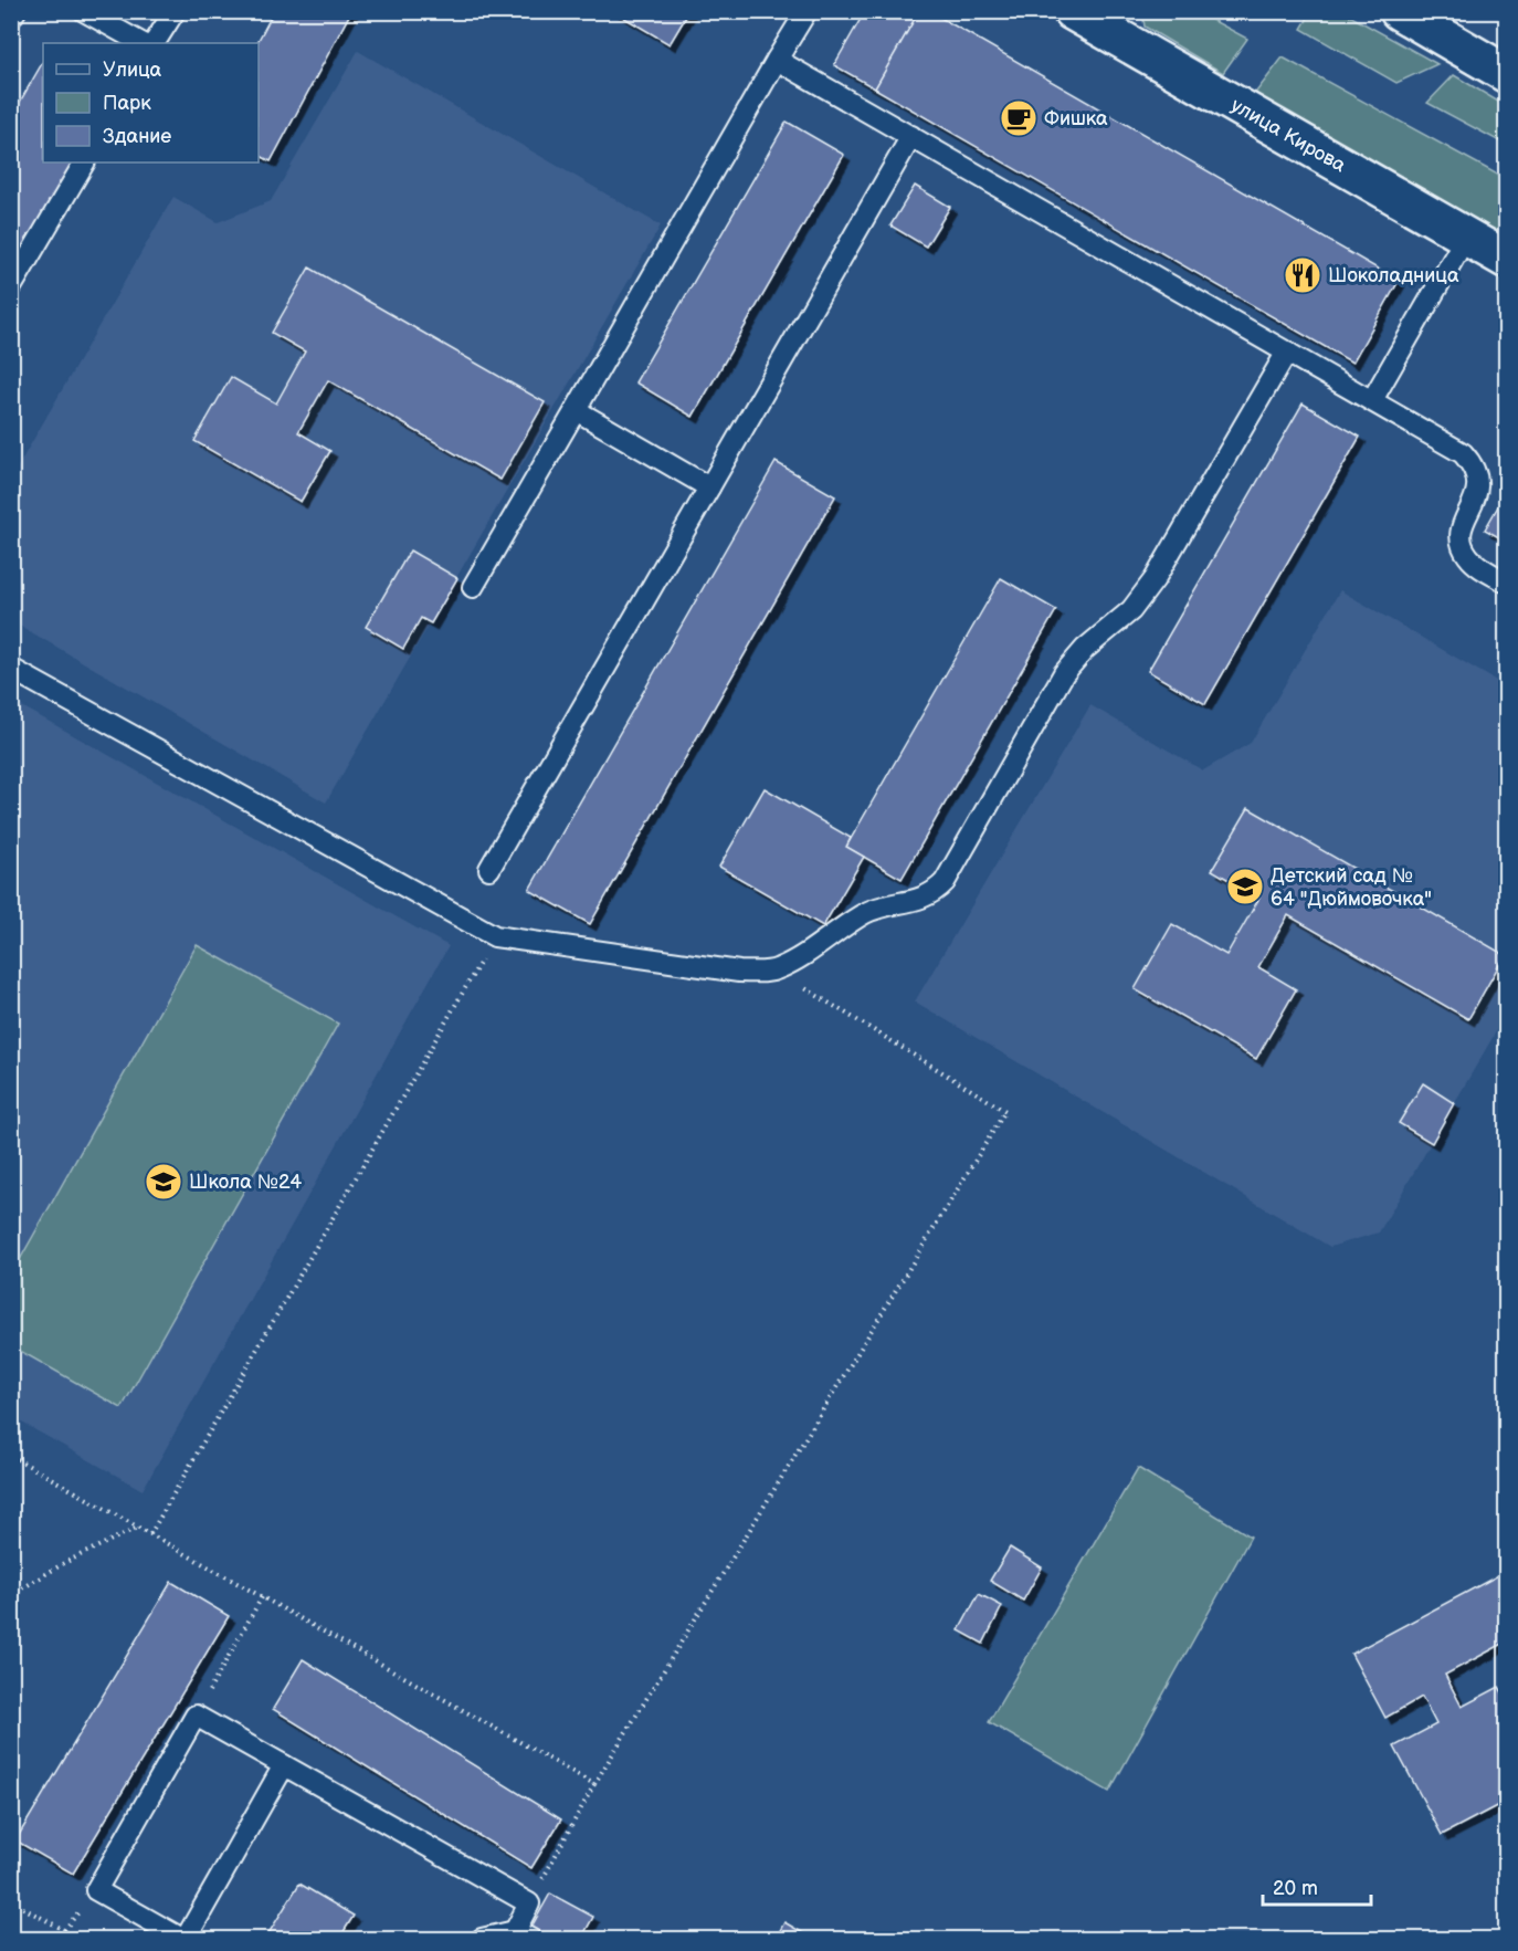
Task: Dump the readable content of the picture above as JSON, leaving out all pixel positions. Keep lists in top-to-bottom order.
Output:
{
  "streets": {
    "street": ["улица Кирова"]
  },
  "places": {
    "cafe": ["Фишка"],
    "restaurant": ["Шоколадница"],
    "school or university": ["Детский сад № 64 \"Дюймовочка\"", "Школа №24"]
  },
  "legend": ["Улица", "Парк", "Здание"],
  "scale_bar": "20 m"
}
